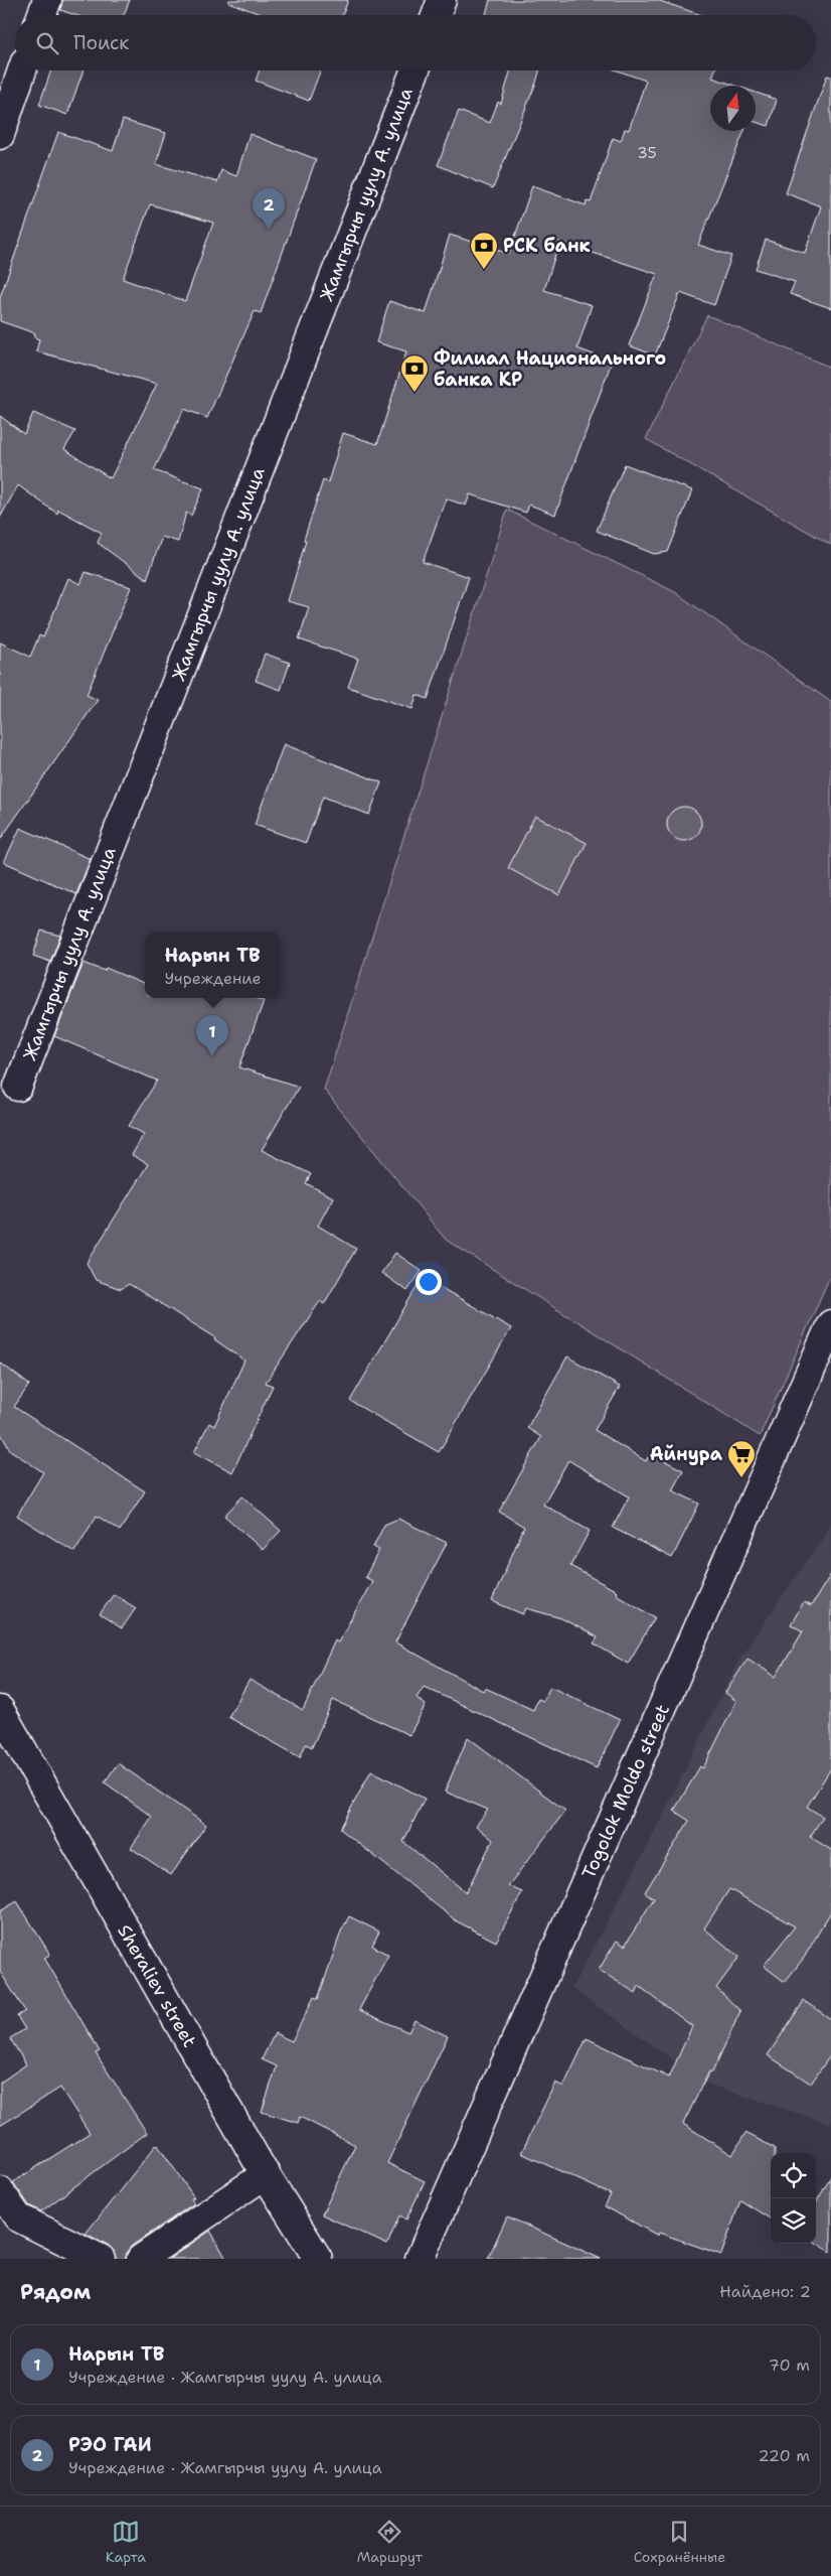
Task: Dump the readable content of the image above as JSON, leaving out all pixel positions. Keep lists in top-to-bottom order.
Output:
{
  "streets": {
    "street": ["Жамгырчы уулу А. улица", "Togolok Moldo street", "Sheraliev street"]
  },
  "places": {
    "bank": ["РСК банк", "Филиал Национального банка КР"],
    "supermarket": ["Айнура"]
  },
  "house_numbers": ["35"],
  "north": "top",
  "page": {
    "search": "Поиск",
    "pins": ["2", "1"],
    "popup": ["Нарын ТВ", "Учреждение"],
    "heading": ["Рядом", "Найдено: 2"],
    "list": [
      {
        "mark": "1",
        "name": "Нарын ТВ",
        "note": "Учреждение · Жамгырчы уулу А. улица",
        "value": "70 m"
      },
      {
        "mark": "2",
        "name": "РЭО ГАИ",
        "note": "Учреждение · Жамгырчы уулу А. улица",
        "value": "220 m"
      }
    ],
    "nav": ["Карта", "Маршрут", "Сохранённые"]
  }
}
